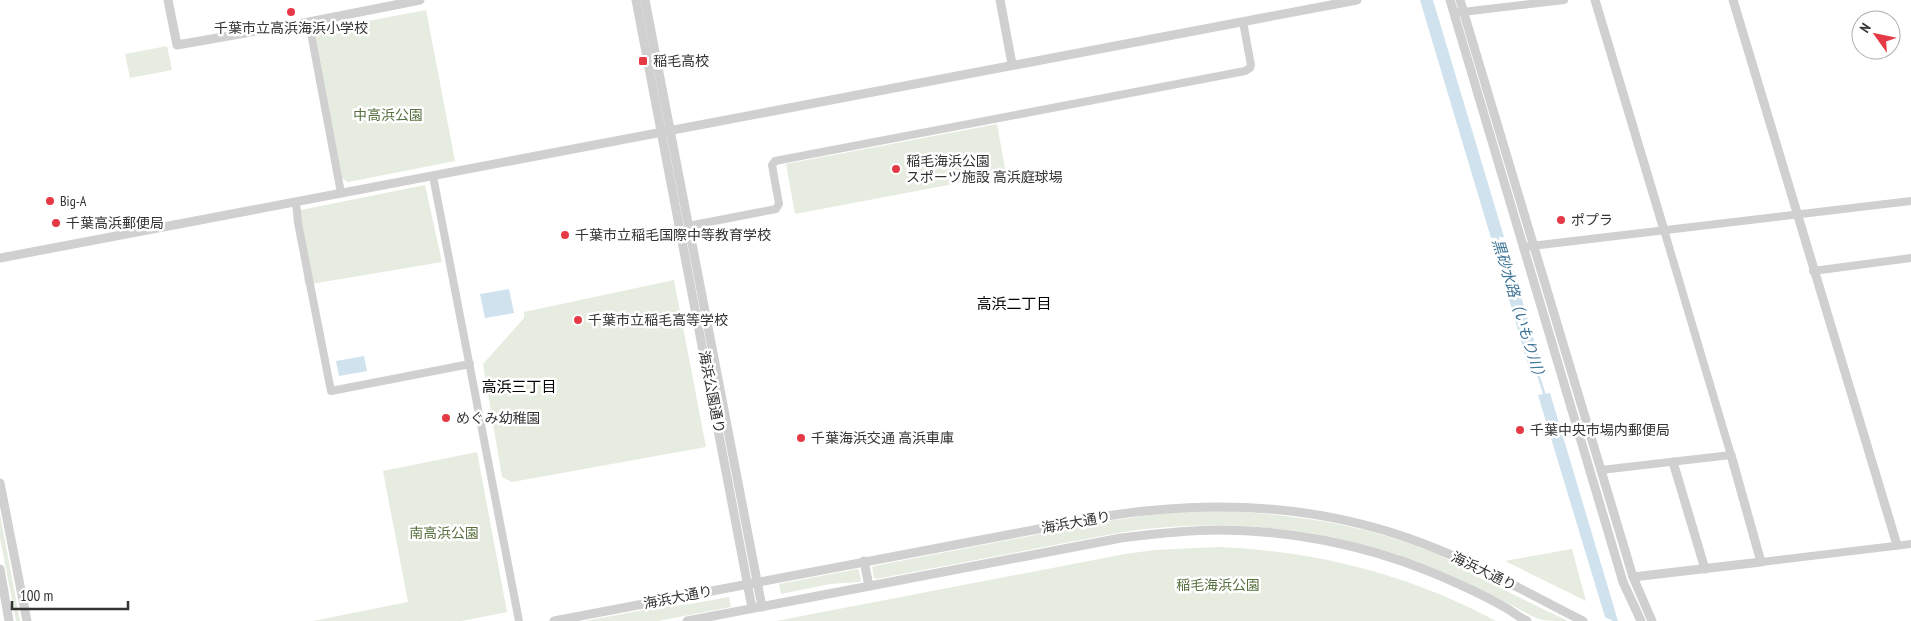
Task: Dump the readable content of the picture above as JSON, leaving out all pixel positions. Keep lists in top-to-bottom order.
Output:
{
  "streets": {
    "street": ["海浜公園通り", "海浜大通り"]
  },
  "crossings": [
    ["海浜公園通り", "海浜大通り"]
  ],
  "districts": ["高浜二丁目", "高浜三丁目"],
  "water": ["黒砂水路（いもり川）"],
  "parks": ["中高浜公園", "南高浜公園", "稲毛海浜公園"],
  "places": {
    "other": [
      "千葉市立高浜海浜小学校",
      "稲毛海浜公園 スポーツ施設 高浜庭球場",
      "Big-A",
      "ポプラ",
      "千葉高浜郵便局",
      "千葉市立稲毛国際中等教育学校",
      "千葉市立稲毛高等学校",
      "めぐみ幼稚園",
      "千葉中央市場内郵便局",
      "千葉海浜交通 高浜車庫"
    ],
    "transit": ["稲毛高校"]
  },
  "scale_bar": "100 m",
  "north": "top left"
}
